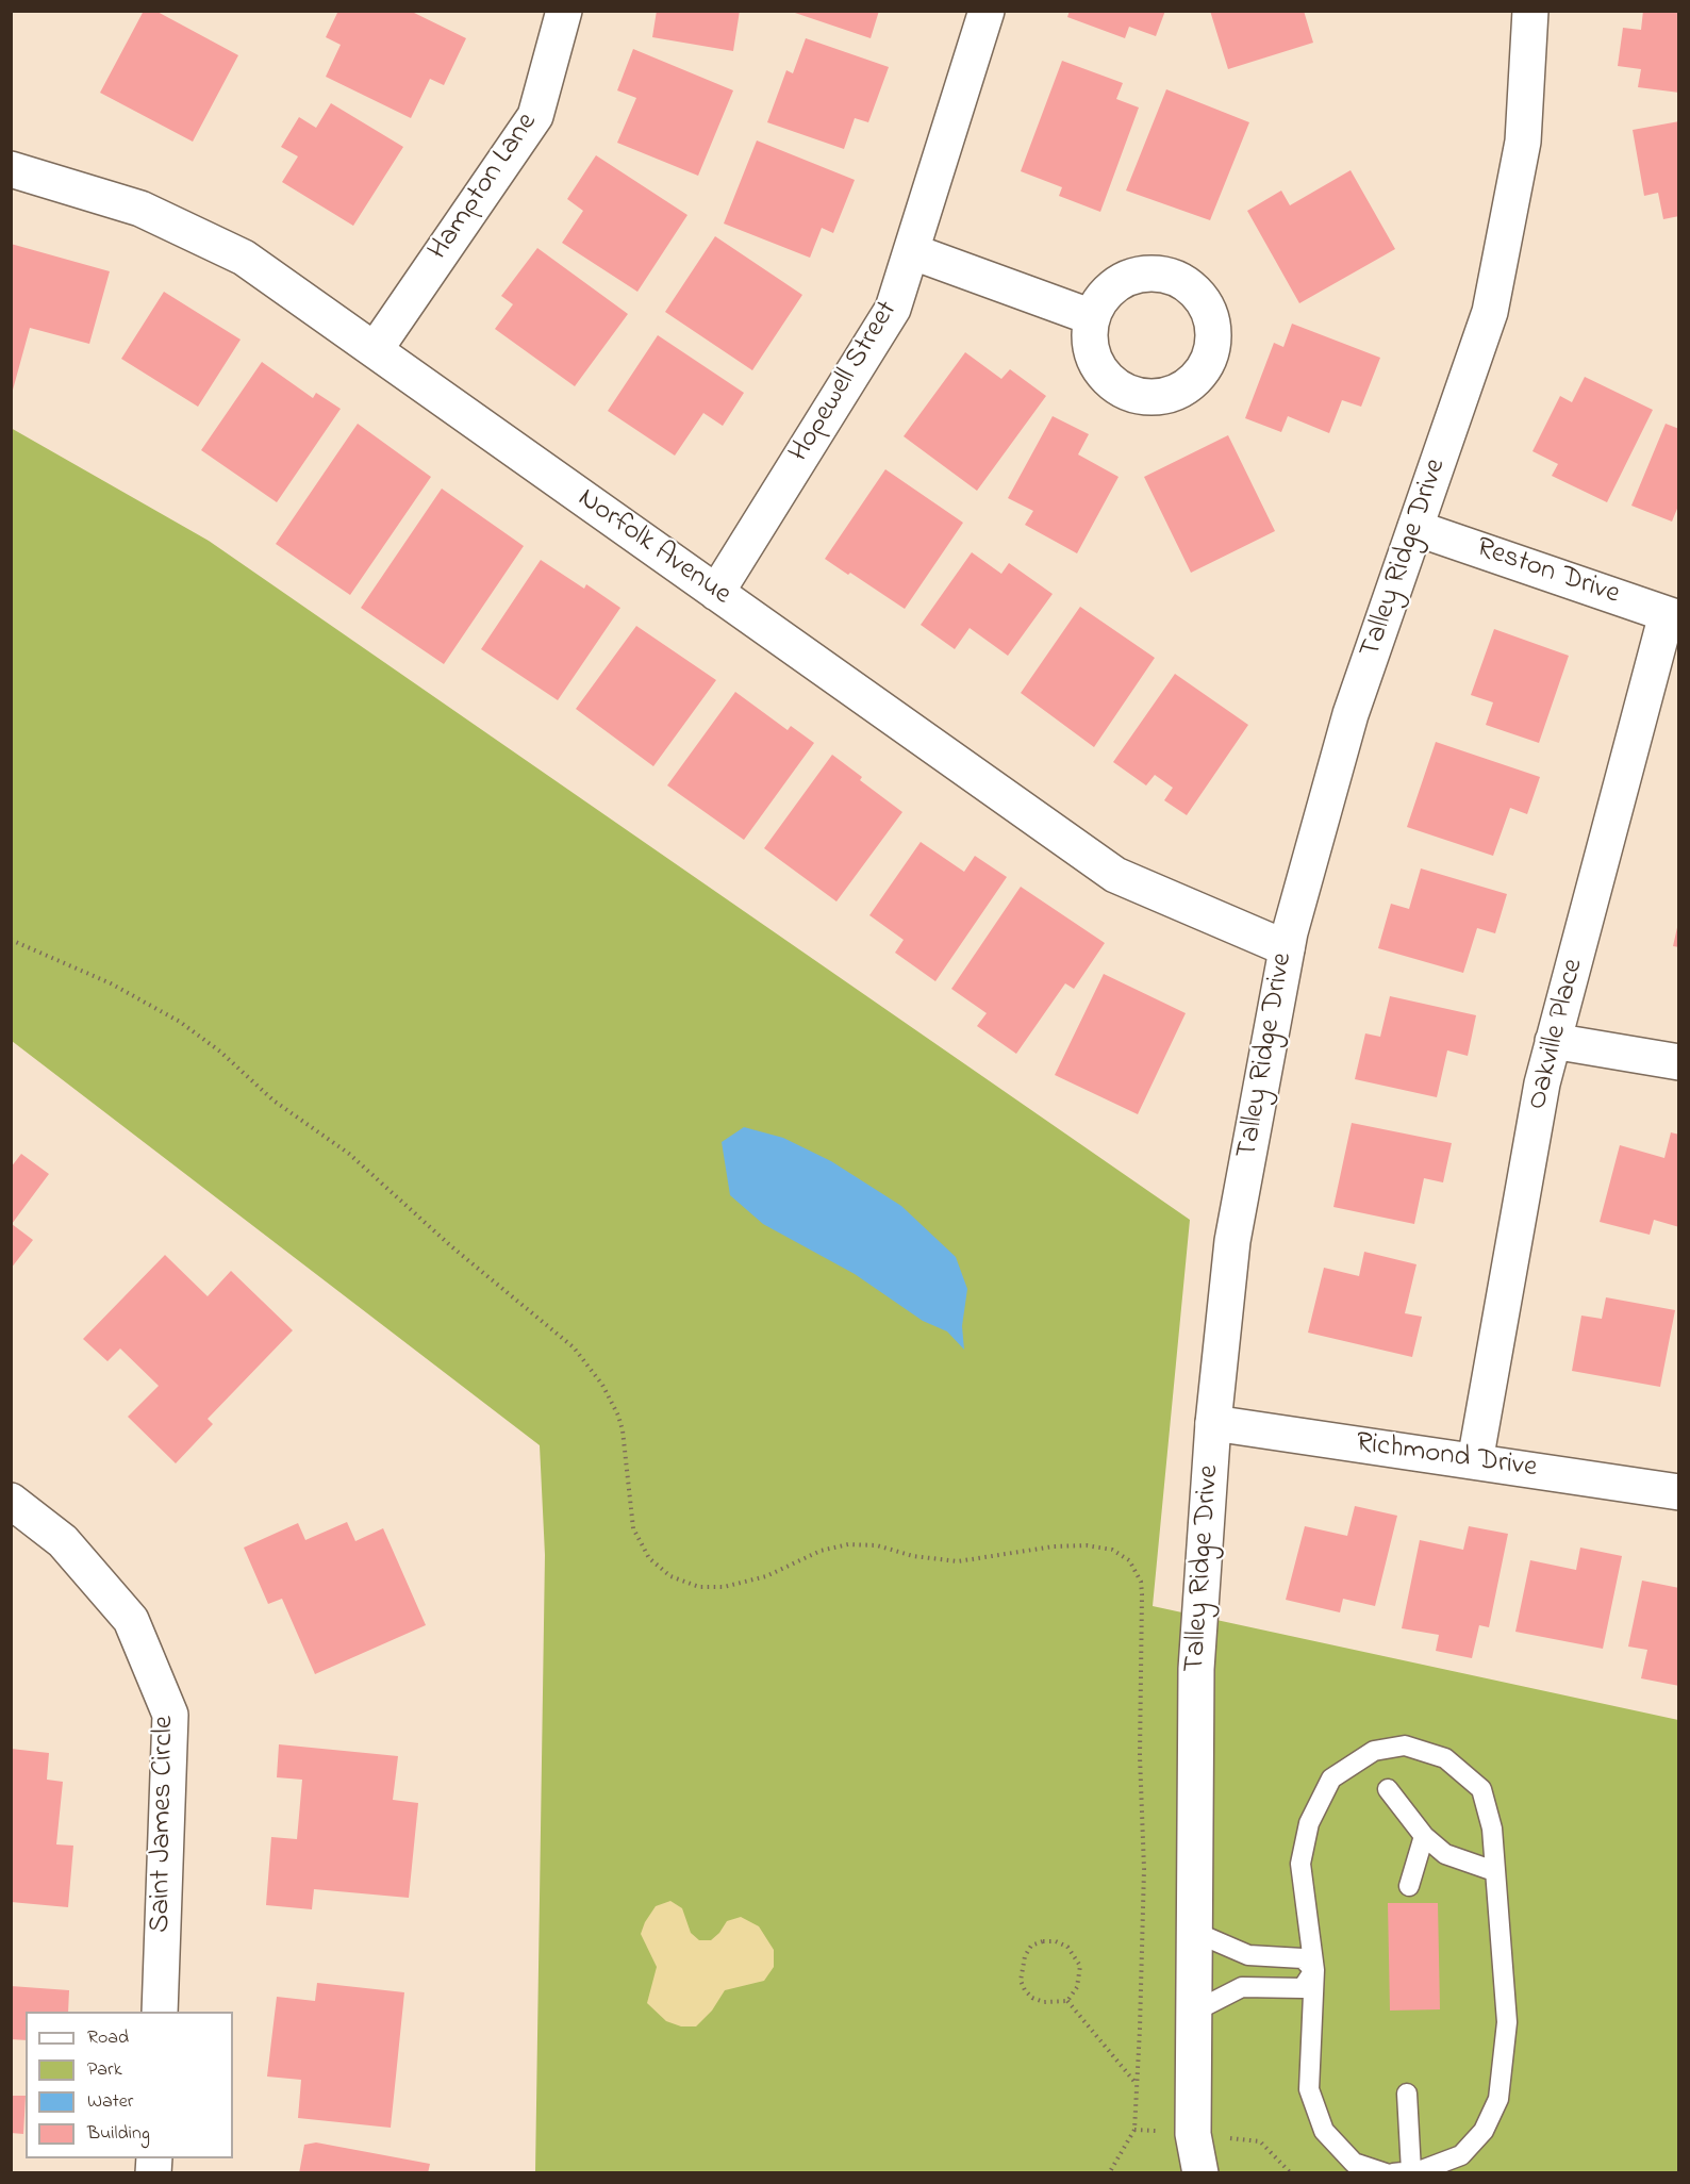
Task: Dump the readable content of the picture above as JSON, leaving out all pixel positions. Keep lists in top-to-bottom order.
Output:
{
  "streets": {
    "street": [
      "Hampton Lane",
      "Hopewell Street",
      "Norfolk Avenue",
      "Talley Ridge Drive",
      "Reston Drive",
      "Oakville Place",
      "Richmond Drive",
      "Saint James Circle"
    ]
  },
  "crossings": [
    ["Hampton Lane", "Norfolk Avenue"],
    ["Hopewell Street", "Norfolk Avenue"],
    ["Norfolk Avenue", "Talley Ridge Drive"],
    ["Talley Ridge Drive", "Reston Drive"],
    ["Talley Ridge Drive", "Richmond Drive"],
    ["Reston Drive", "Oakville Place"],
    ["Oakville Place", "Richmond Drive"]
  ],
  "legend": [
    "Road",
    "Park",
    "Water",
    "Building"
  ]
}
